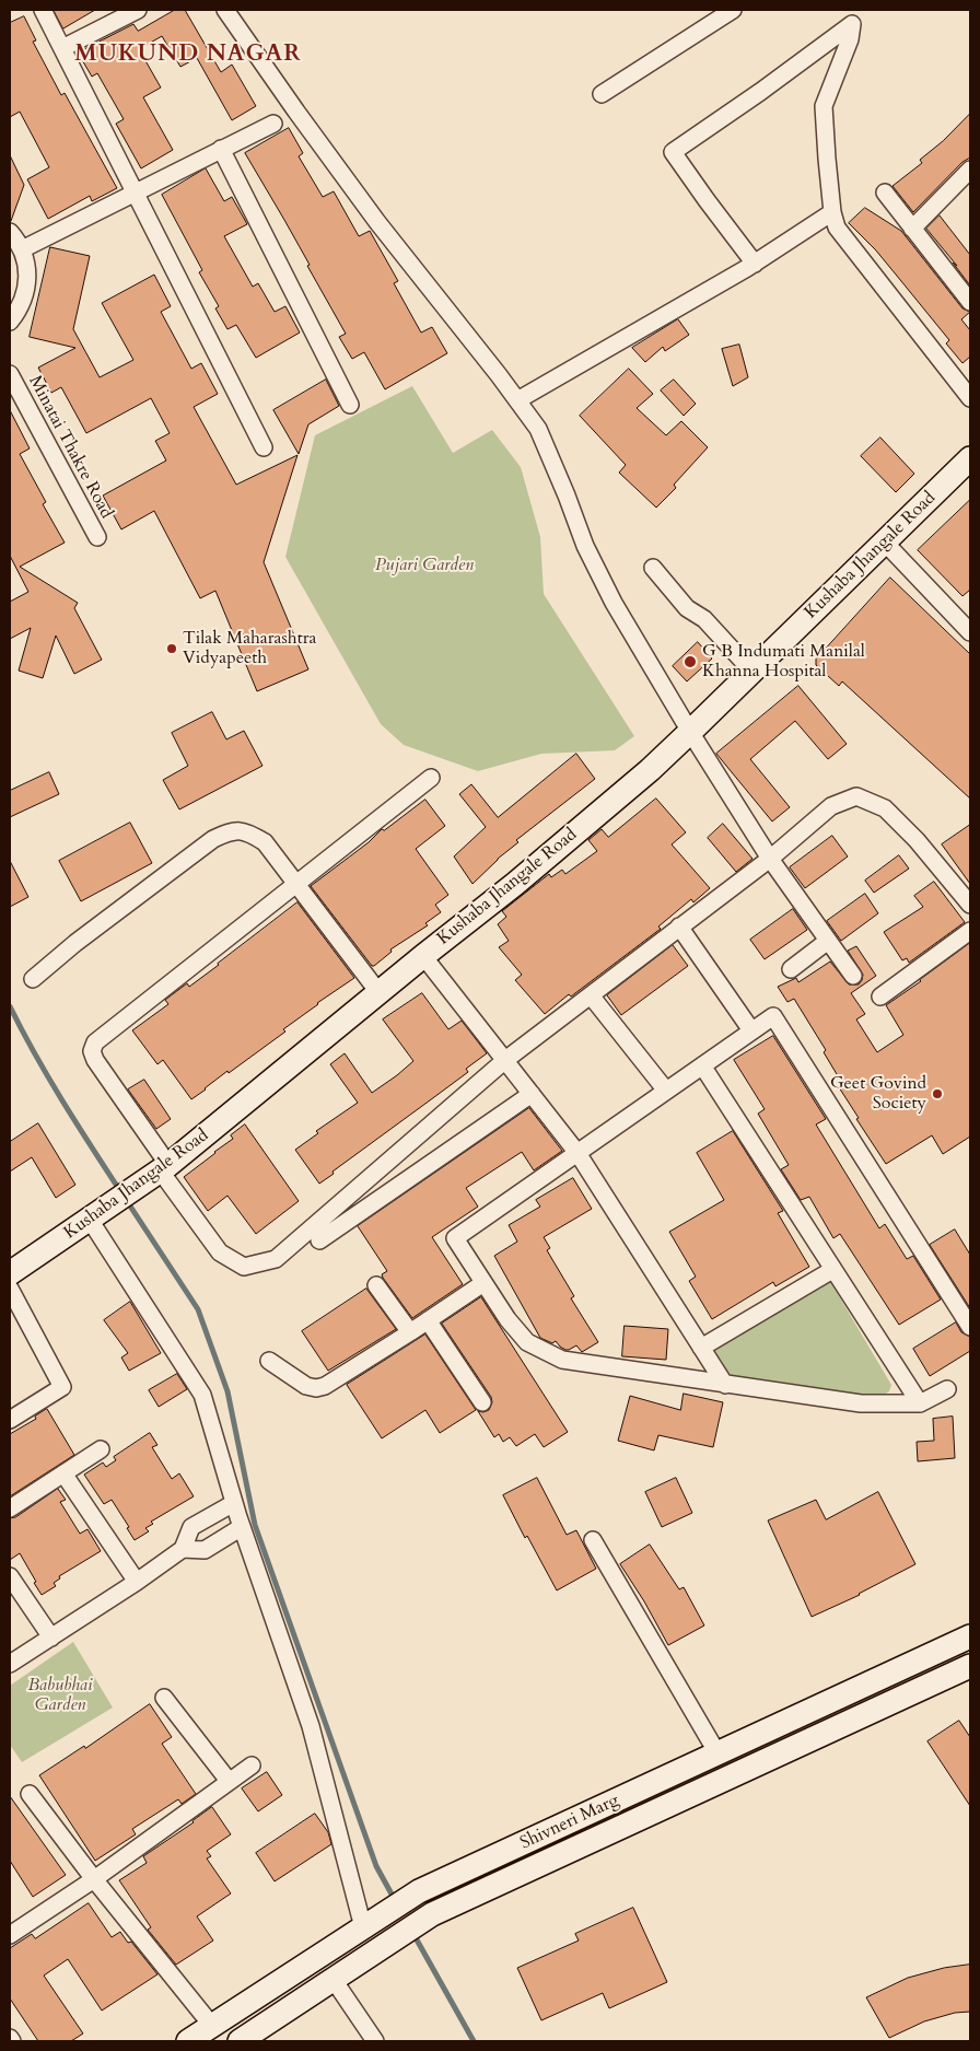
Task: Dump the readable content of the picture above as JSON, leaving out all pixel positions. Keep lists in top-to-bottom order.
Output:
{
  "streets": {
    "main road": ["Kushaba Jhangale Road", "Shivneri Marg"],
    "street": ["Minatai Thakre Road"]
  },
  "districts": ["MUKUND NAGAR"],
  "parks": ["Pujari Garden", "Babubhai Garden"],
  "places": ["Tilak Maharashtra Vidyapeeth", "G B Indumati Manilal Khanna Hospital", "Geet Govind Society"]
}
